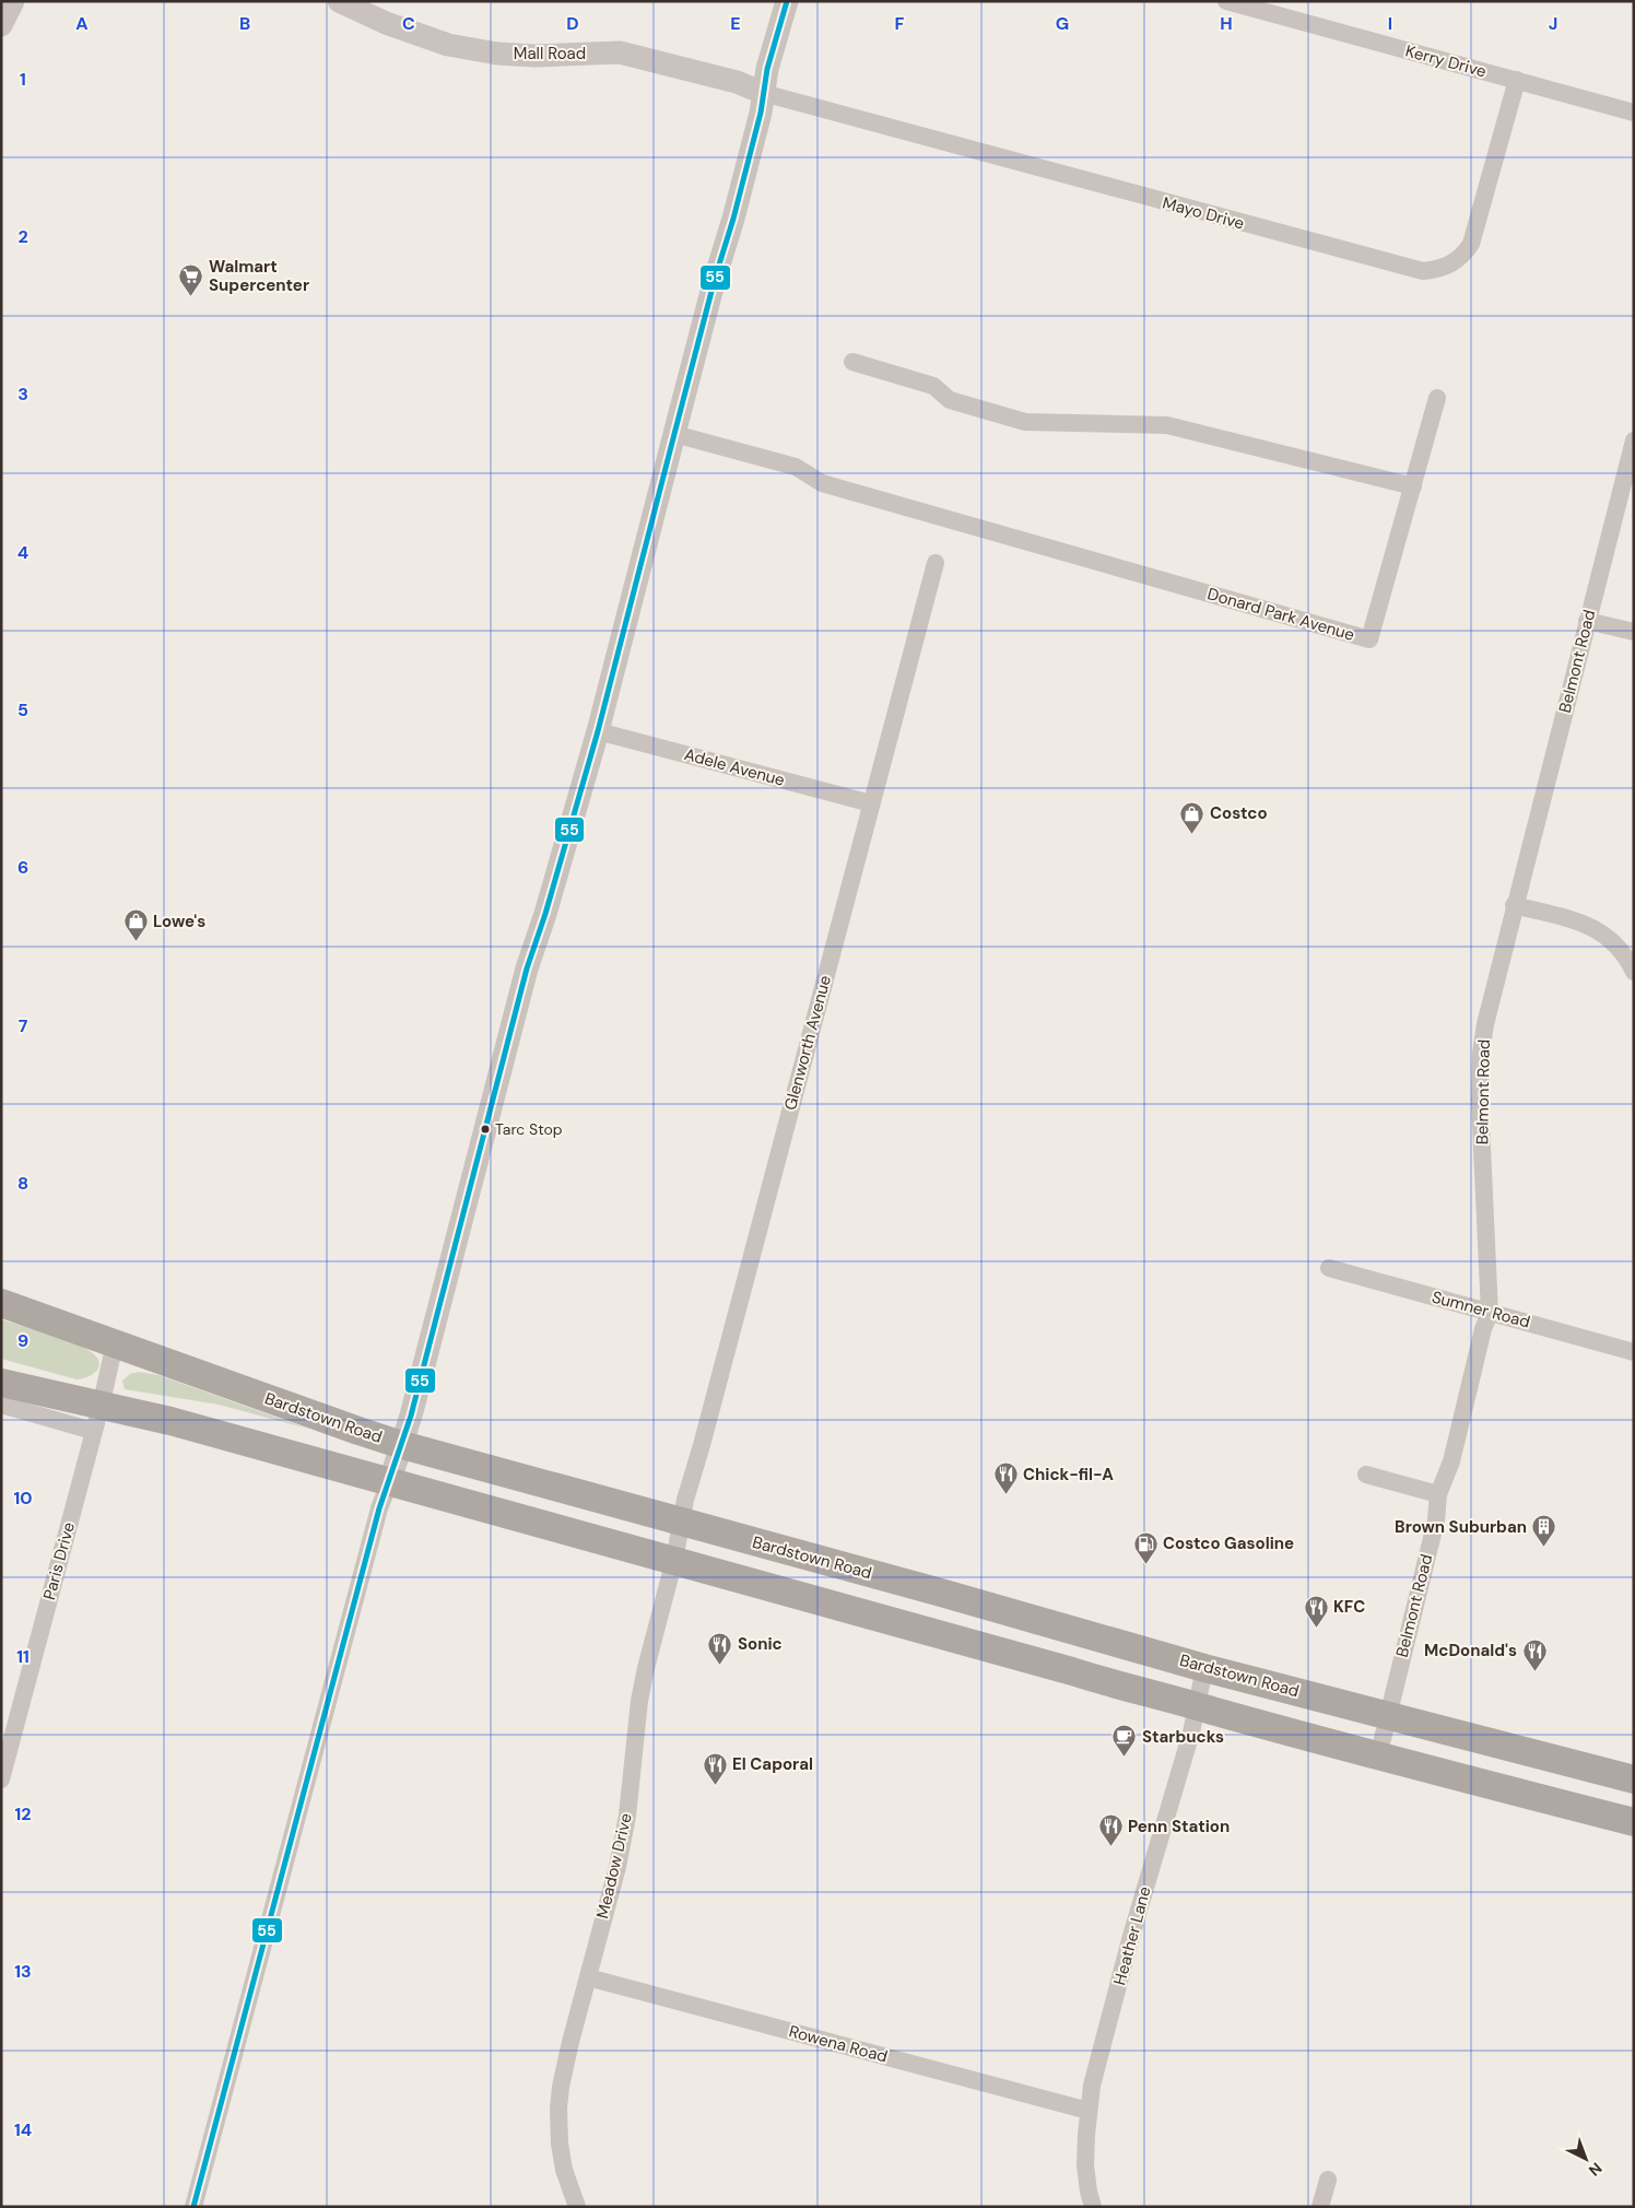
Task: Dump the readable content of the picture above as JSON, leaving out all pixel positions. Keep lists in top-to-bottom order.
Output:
{
  "streets": {
    "main road": ["Bardstown Road"],
    "street": [
      "Mall Road",
      "Kerry Drive",
      "Mayo Drive",
      "Donard Park Avenue",
      "Belmont Road",
      "Adele Avenue",
      "Glenworth Avenue",
      "Sumner Road",
      "Paris Drive",
      "Meadow Drive",
      "Heather Lane",
      "Rowena Road"
    ]
  },
  "crossings": [
    ["Mall Road", "Mayo Drive"],
    ["Kerry Drive", "Mayo Drive"],
    ["Belmont Road", "Sumner Road"],
    ["Belmont Road", "Bardstown Road"],
    ["Adele Avenue", "Glenworth Avenue"],
    ["Glenworth Avenue", "Bardstown Road"],
    ["Glenworth Avenue", "Meadow Drive"],
    ["Bardstown Road", "Paris Drive"],
    ["Bardstown Road", "Meadow Drive"],
    ["Bardstown Road", "Heather Lane"],
    ["Meadow Drive", "Rowena Road"],
    ["Heather Lane", "Rowena Road"]
  ],
  "places": {
    "supermarket": ["Walmart Supercenter"],
    "shop": ["Costco", "Lowe's"],
    "other": ["Tarc Stop"],
    "restaurant": [
      "Chick-fil-A",
      "KFC",
      "Sonic",
      "McDonald's",
      "El Caporal",
      "Penn Station"
    ],
    "building": ["Brown Suburban"],
    "fuel station": ["Costco Gasoline"],
    "cafe": ["Starbucks"]
  },
  "lines": ["transit line 55"],
  "north": "bottom right",
  "grid": {
    "columns": [
      "A",
      "B",
      "C",
      "D",
      "E",
      "F",
      "G",
      "H",
      "I",
      "J"
    ],
    "rows": [
      "1",
      "2",
      "3",
      "4",
      "5",
      "6",
      "7",
      "8",
      "9",
      "10",
      "11",
      "12",
      "13",
      "14"
    ]
  }
}
